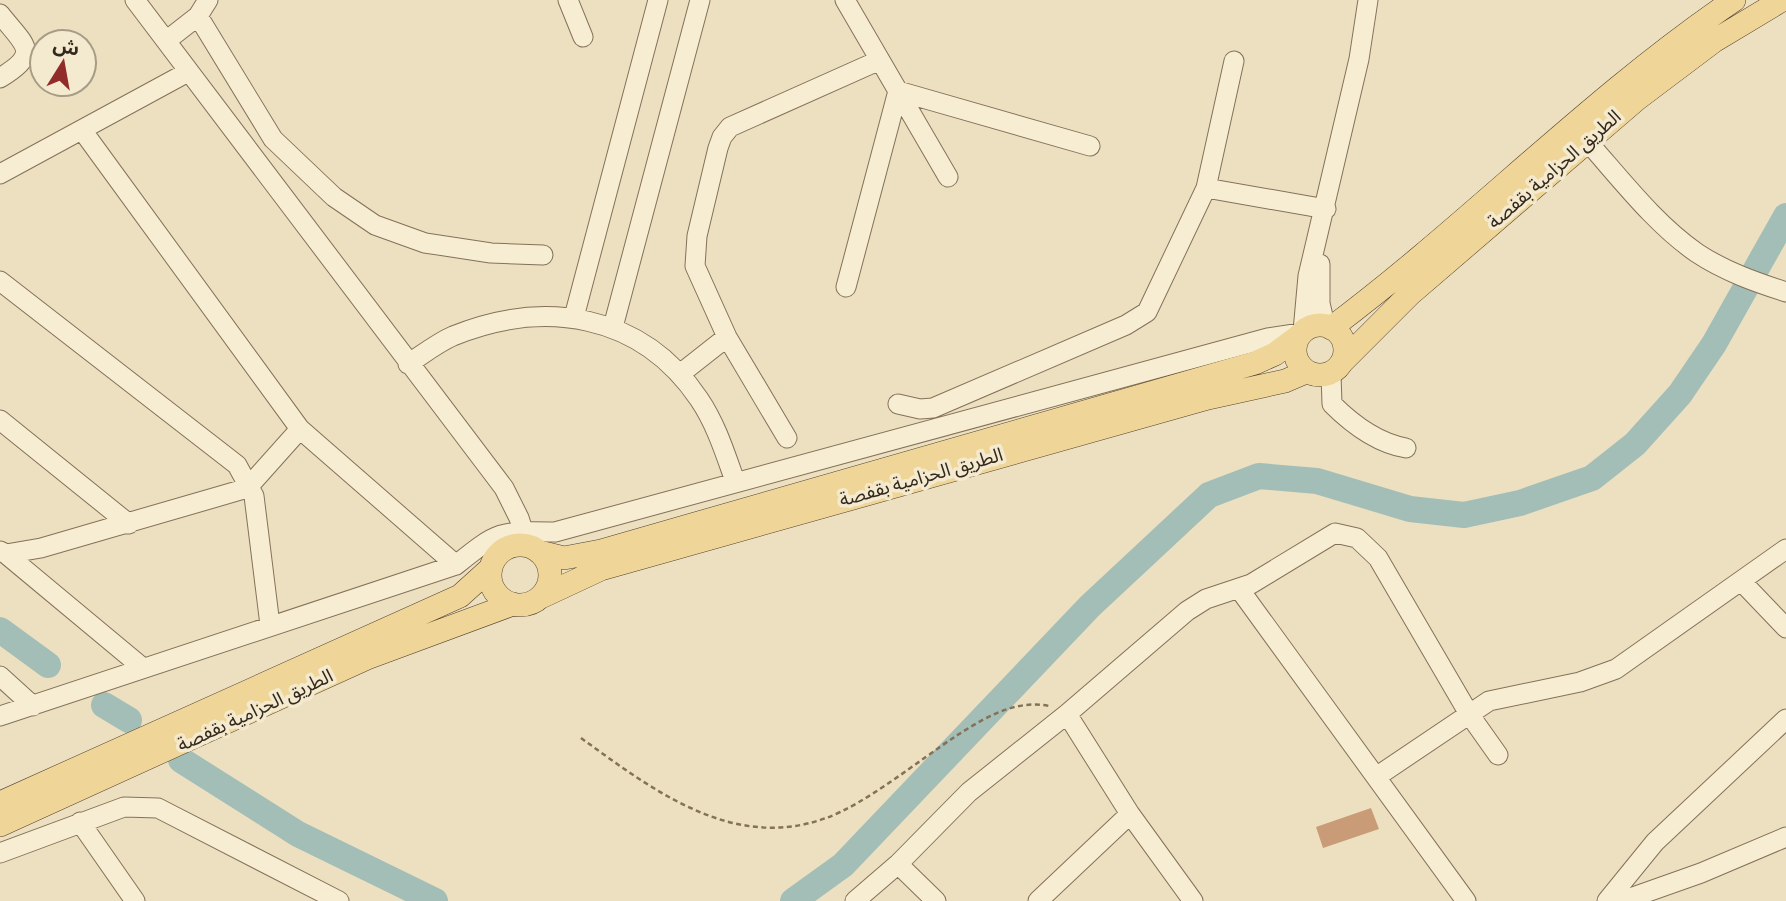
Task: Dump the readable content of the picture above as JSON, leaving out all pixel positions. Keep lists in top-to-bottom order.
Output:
{
  "streets": {
    "main road": ["الطريق الحزامية بقفصة"]
  },
  "north": "top"
}
